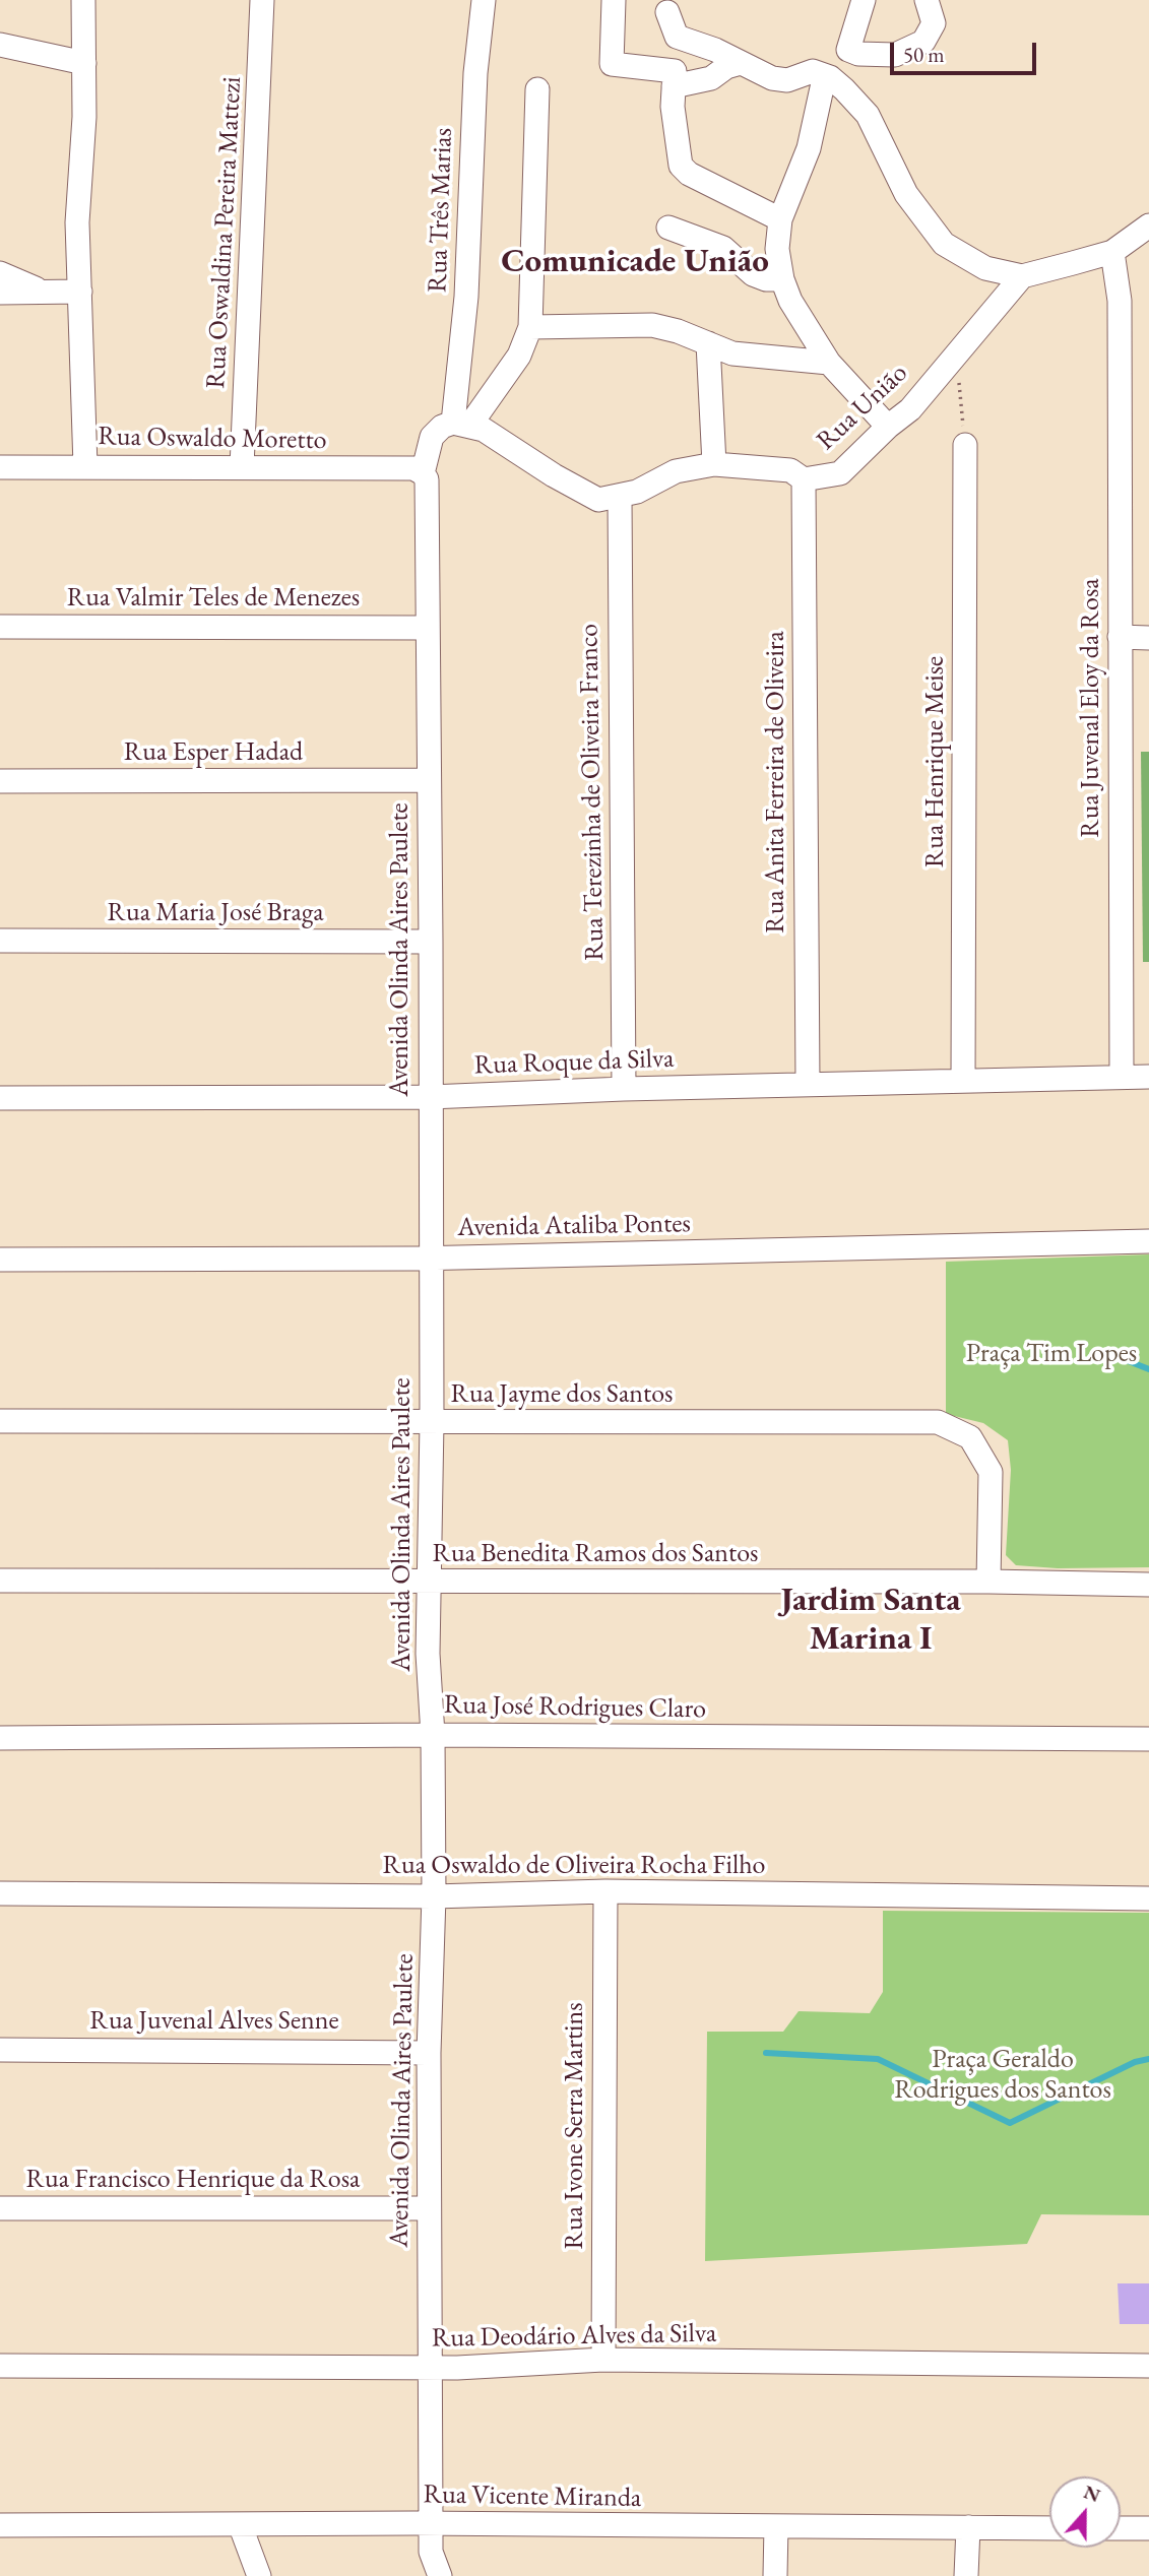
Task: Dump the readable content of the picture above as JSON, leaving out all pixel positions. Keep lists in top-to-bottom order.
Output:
{
  "streets": {
    "street": [
      "Rua Três Marias",
      "Rua Oswaldina Pereira Mattezi",
      "Rua União",
      "Rua Oswaldo Moretto",
      "Rua Valmir Teles de Menezes",
      "Rua Juvenal Eloy da Rosa",
      "Rua Esper Hadad",
      "Rua Henrique Meise",
      "Rua Anita Ferreira de Oliveira",
      "Rua Terezinha de Oliveira Franco",
      "Rua Maria José Braga",
      "Avenida Olinda Aires Paulete",
      "Rua Roque da Silva",
      "Avenida Ataliba Pontes",
      "Rua Jayme dos Santos",
      "Rua Benedita Ramos dos Santos",
      "Rua José Rodrigues Claro",
      "Rua Oswaldo de Oliveira Rocha Filho",
      "Rua Juvenal Alves Senne",
      "Rua Ivone Serra Martins",
      "Rua Francisco Henrique da Rosa",
      "Rua Deodário Alves da Silva",
      "Rua Vicente Miranda"
    ]
  },
  "crossings": [
    ["Rua Três Marias", "Rua União"],
    ["Rua Oswaldina Pereira Mattezi", "Rua Oswaldo Moretto"],
    ["Rua União", "Rua Anita Ferreira de Oliveira"],
    ["Rua União", "Rua Terezinha de Oliveira Franco"],
    ["Rua Oswaldo Moretto", "Avenida Olinda Aires Paulete"],
    ["Rua Valmir Teles de Menezes", "Avenida Olinda Aires Paulete"],
    ["Rua Juvenal Eloy da Rosa", "Rua Roque da Silva"],
    ["Rua Esper Hadad", "Avenida Olinda Aires Paulete"],
    ["Rua Henrique Meise", "Rua Roque da Silva"],
    ["Rua Anita Ferreira de Oliveira", "Rua Roque da Silva"],
    ["Rua Terezinha de Oliveira Franco", "Rua Roque da Silva"],
    ["Rua Maria José Braga", "Avenida Olinda Aires Paulete"],
    ["Avenida Olinda Aires Paulete", "Rua Roque da Silva"],
    ["Avenida Olinda Aires Paulete", "Avenida Ataliba Pontes"],
    ["Avenida Olinda Aires Paulete", "Rua Jayme dos Santos"],
    ["Avenida Olinda Aires Paulete", "Rua Benedita Ramos dos Santos"],
    ["Avenida Olinda Aires Paulete", "Rua José Rodrigues Claro"],
    ["Avenida Olinda Aires Paulete", "Rua Oswaldo de Oliveira Rocha Filho"],
    ["Avenida Olinda Aires Paulete", "Rua Juvenal Alves Senne"],
    ["Avenida Olinda Aires Paulete", "Rua Francisco Henrique da Rosa"],
    ["Avenida Olinda Aires Paulete", "Rua Deodário Alves da Silva"],
    ["Avenida Olinda Aires Paulete", "Rua Vicente Miranda"],
    ["Rua Jayme dos Santos", "Rua Benedita Ramos dos Santos"],
    ["Rua Oswaldo de Oliveira Rocha Filho", "Rua Ivone Serra Martins"],
    ["Rua Ivone Serra Martins", "Rua Deodário Alves da Silva"]
  ],
  "districts": ["Comunicade União", "Jardim Santa Marina I"],
  "parks": ["Praça Tim Lopes", "Praça Geraldo Rodrigues dos Santos"],
  "scale_bar": "50 m",
  "north": "top"
}
